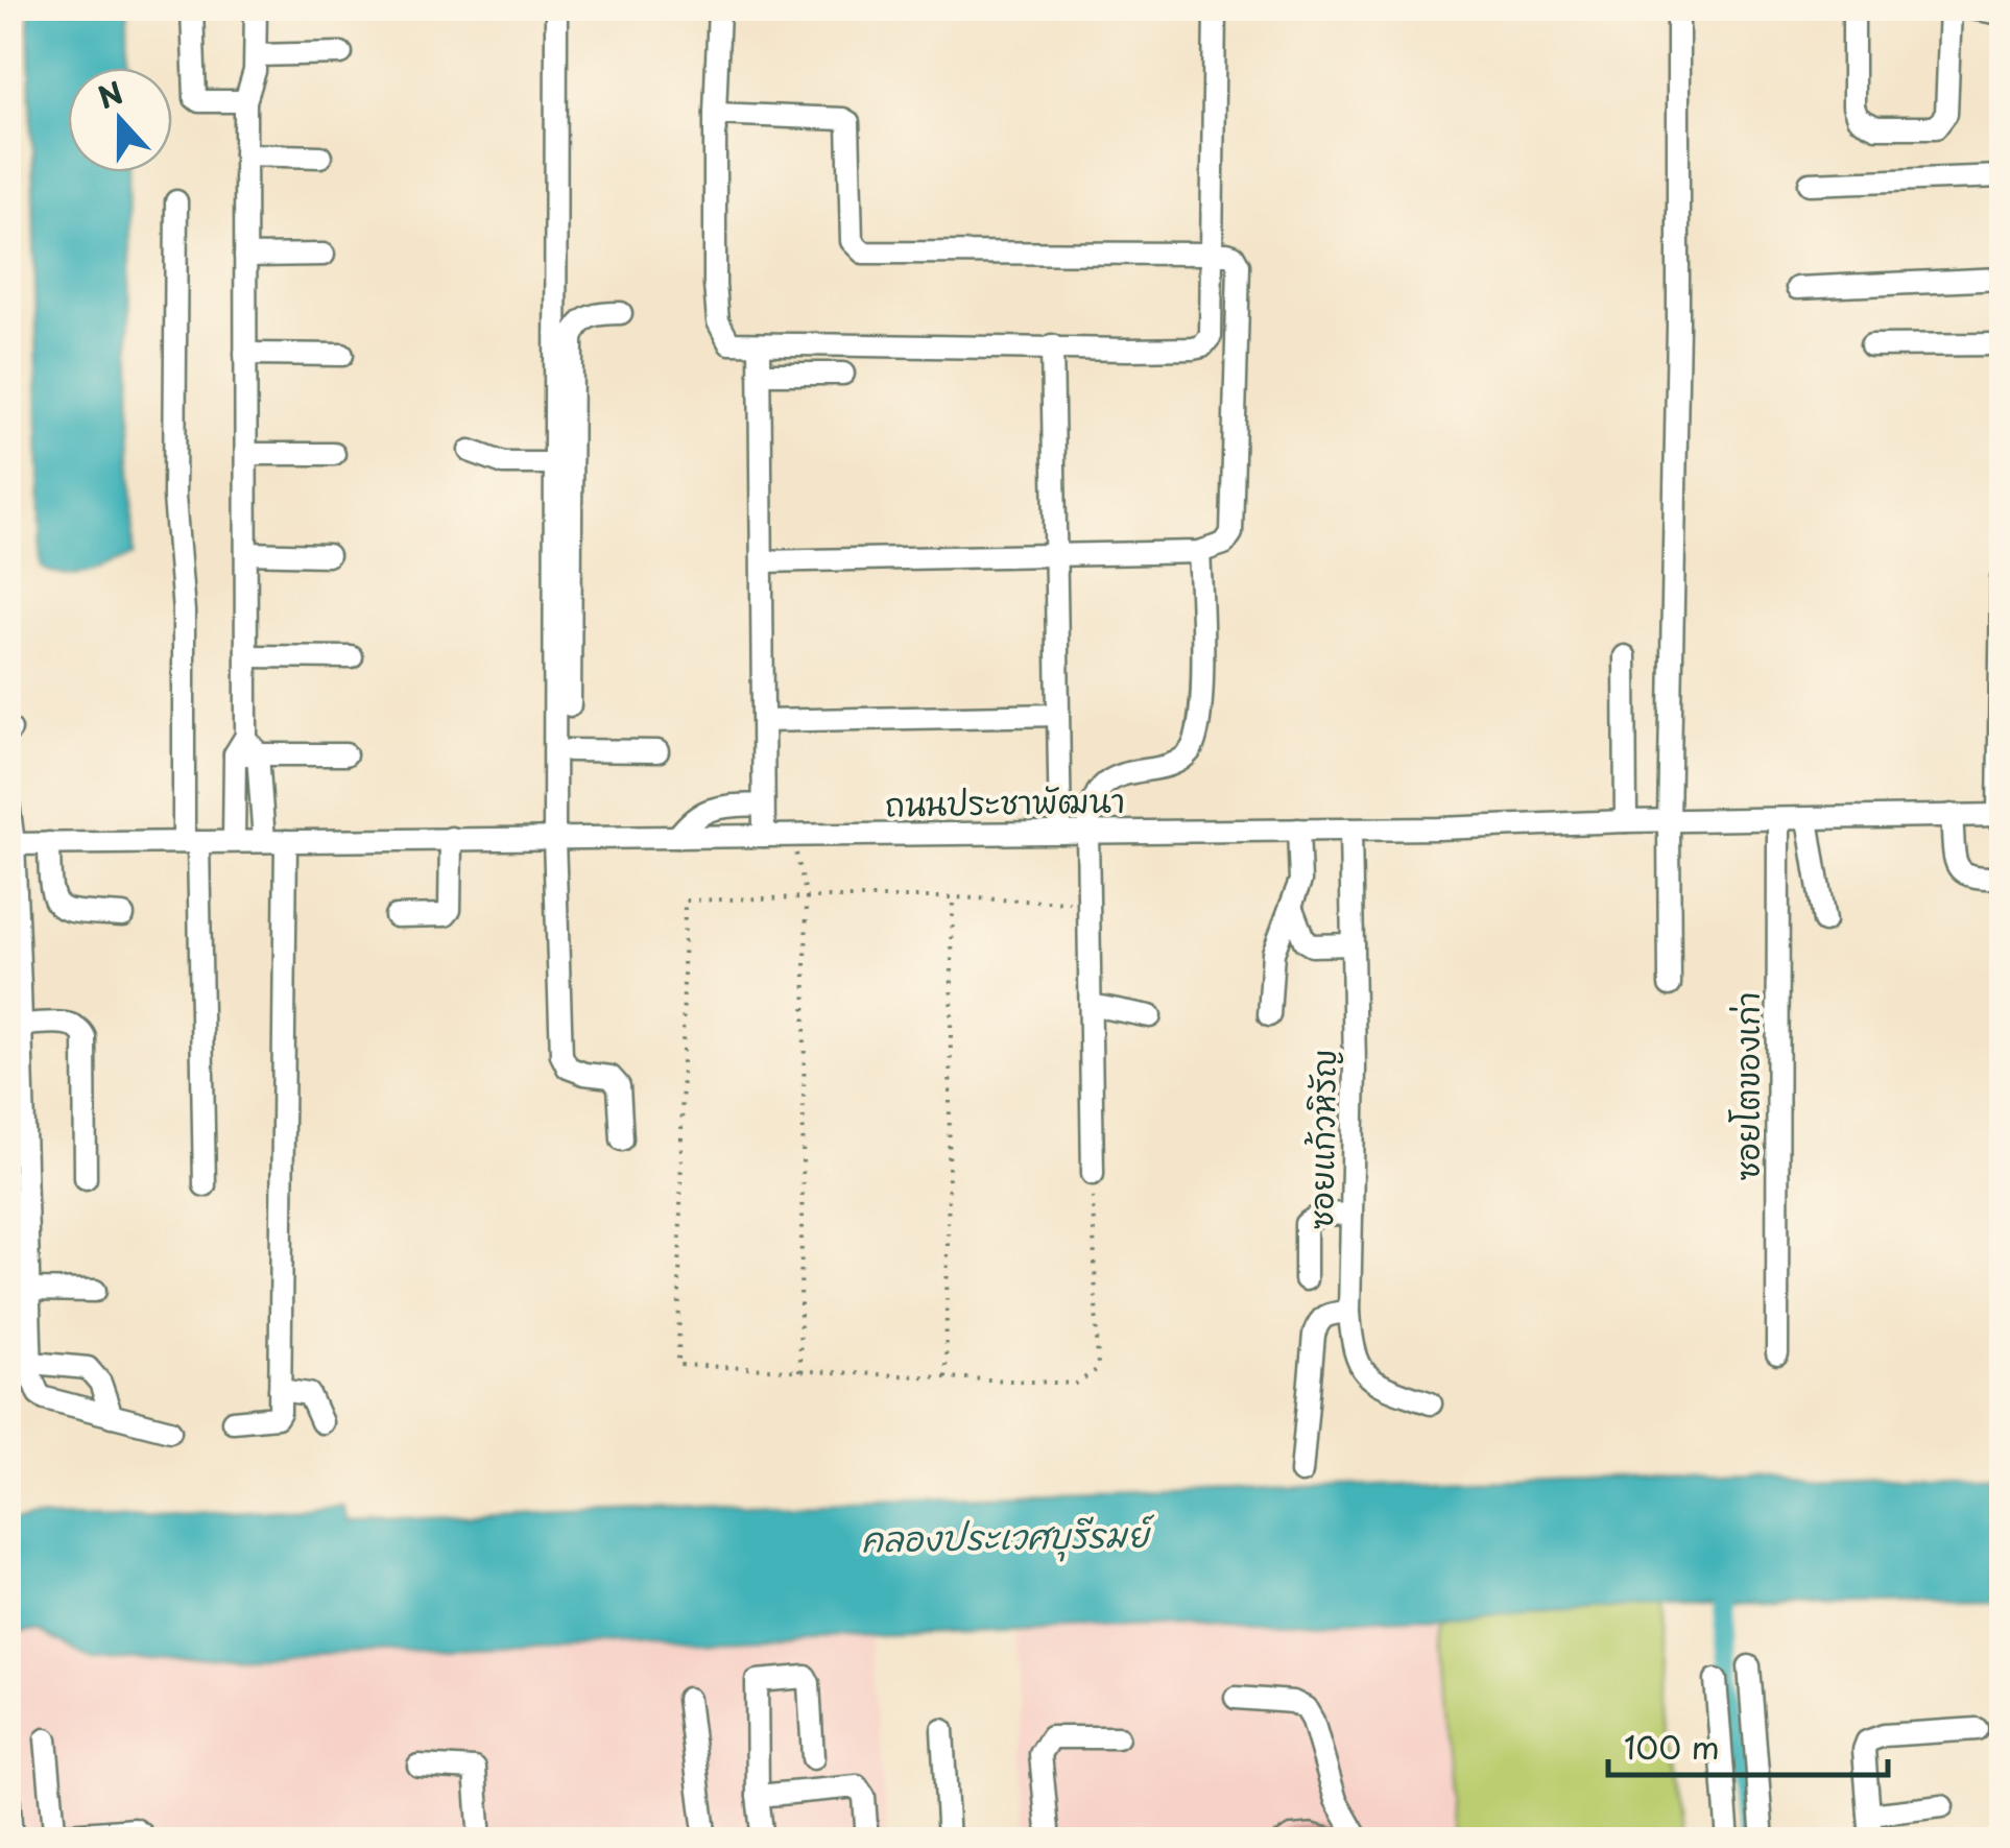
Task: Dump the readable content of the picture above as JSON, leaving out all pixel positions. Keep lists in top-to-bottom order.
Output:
{
  "streets": {
    "street": ["ถนนประชาพัฒนา", "ซอยโตของเก่า", "ซอยแก้วหิรัญ"]
  },
  "crossings": [
    ["ถนนประชาพัฒนา", "ซอยโตของเก่า"],
    ["ถนนประชาพัฒนา", "ซอยแก้วหิรัญ"]
  ],
  "water": ["คลองประเวศบุรีรมย์"],
  "scale_bar": "100 m",
  "north": "top"
}
